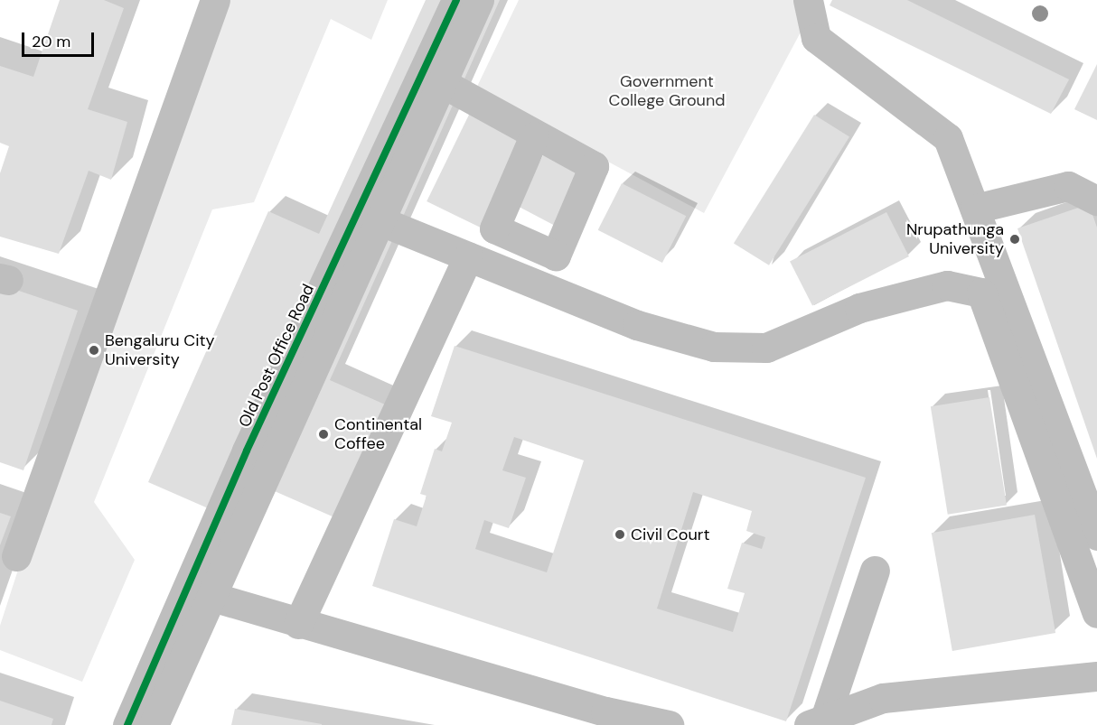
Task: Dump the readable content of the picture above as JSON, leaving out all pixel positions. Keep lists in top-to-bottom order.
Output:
{
  "streets": {
    "street": ["Old Post Office Road"]
  },
  "parks": ["Government College Ground"],
  "places": [
    "Nrupathunga University",
    "Bengaluru City University",
    "Continental Coffee",
    "Civil Court"
  ],
  "scale_bar": "20 m"
}
